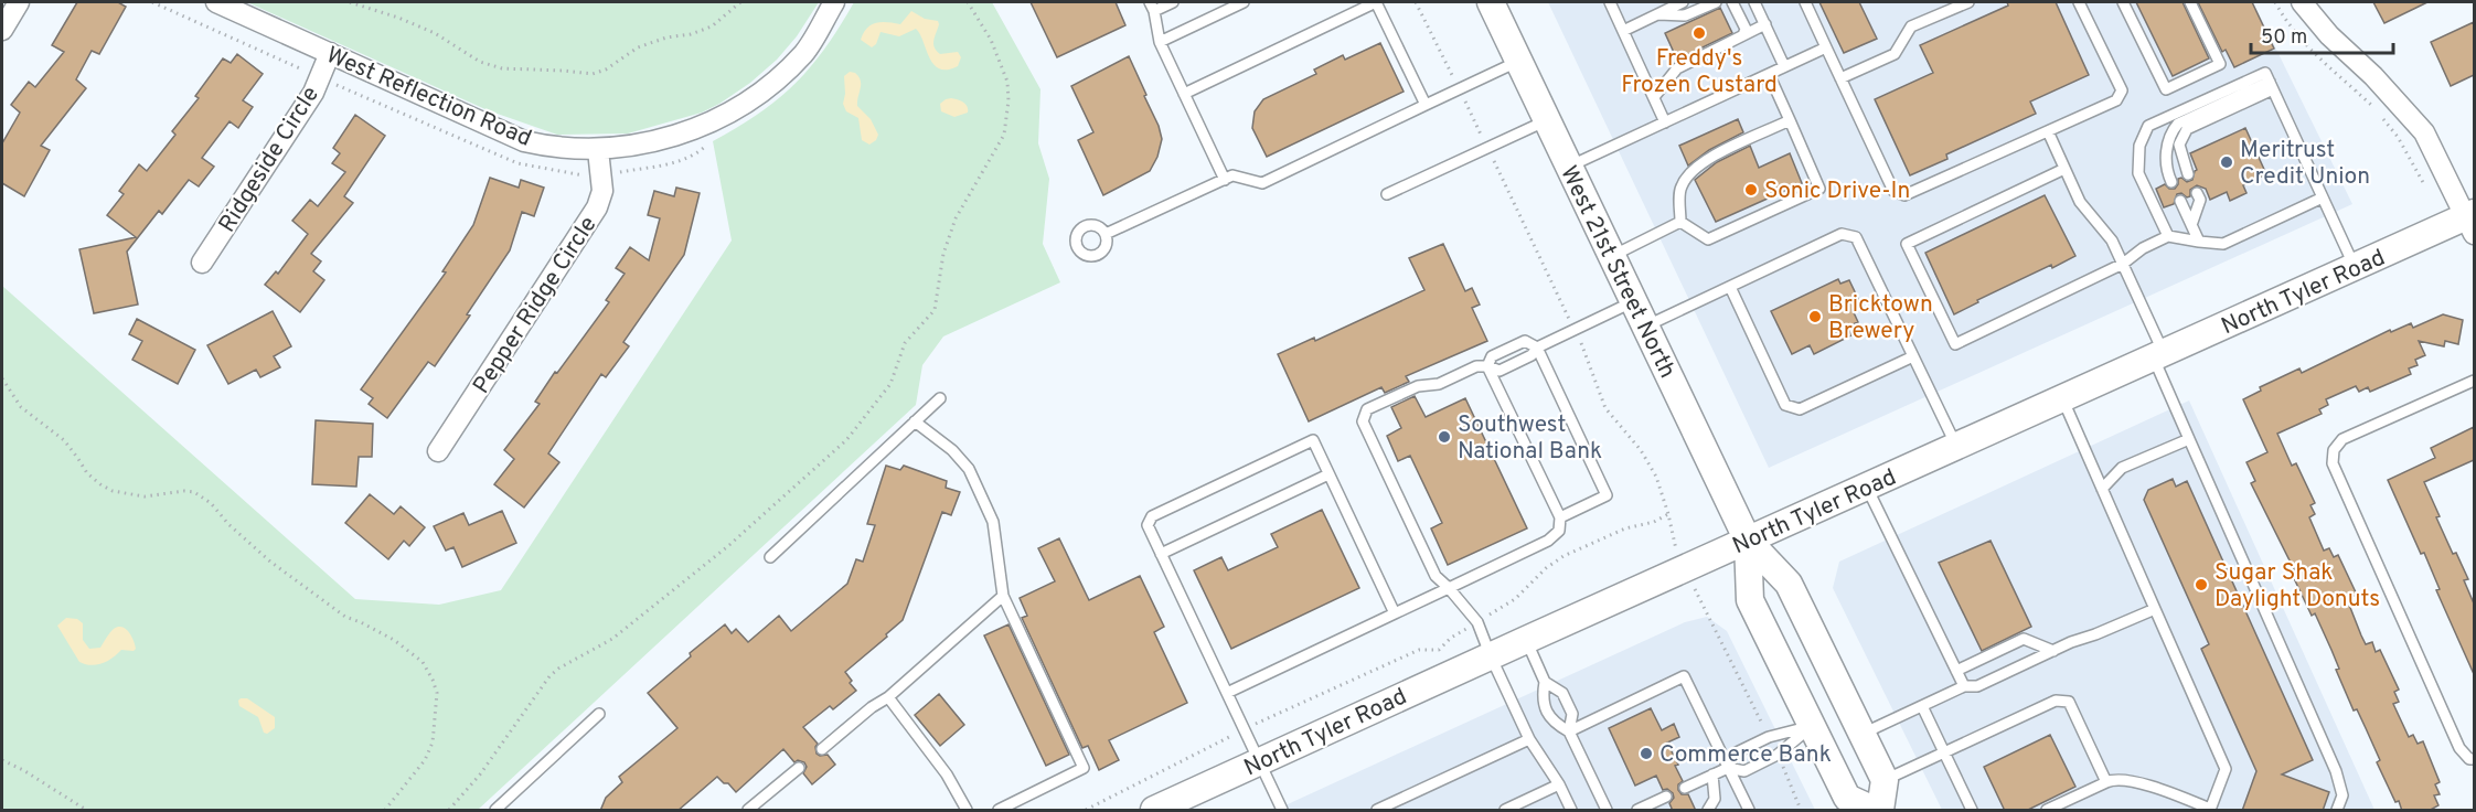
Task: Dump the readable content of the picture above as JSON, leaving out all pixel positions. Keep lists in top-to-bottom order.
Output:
{
  "streets": {
    "main road": ["West 21st Street North", "North Tyler Road"],
    "street": ["West Reflection Road", "Ridgeside Circle", "Pepper Ridge Circle"]
  },
  "crossings": [
    ["West Reflection Road", "Ridgeside Circle"],
    ["West Reflection Road", "Pepper Ridge Circle"],
    ["West 21st Street North", "North Tyler Road"]
  ],
  "places": [
    "Freddy's Frozen Custard",
    "Meritrust Credit Union",
    "Sonic Drive-In",
    "Bricktown Brewery",
    "Southwest National Bank",
    "Sugar Shak Daylight Donuts",
    "Commerce Bank"
  ],
  "scale_bar": "50 m"
}
